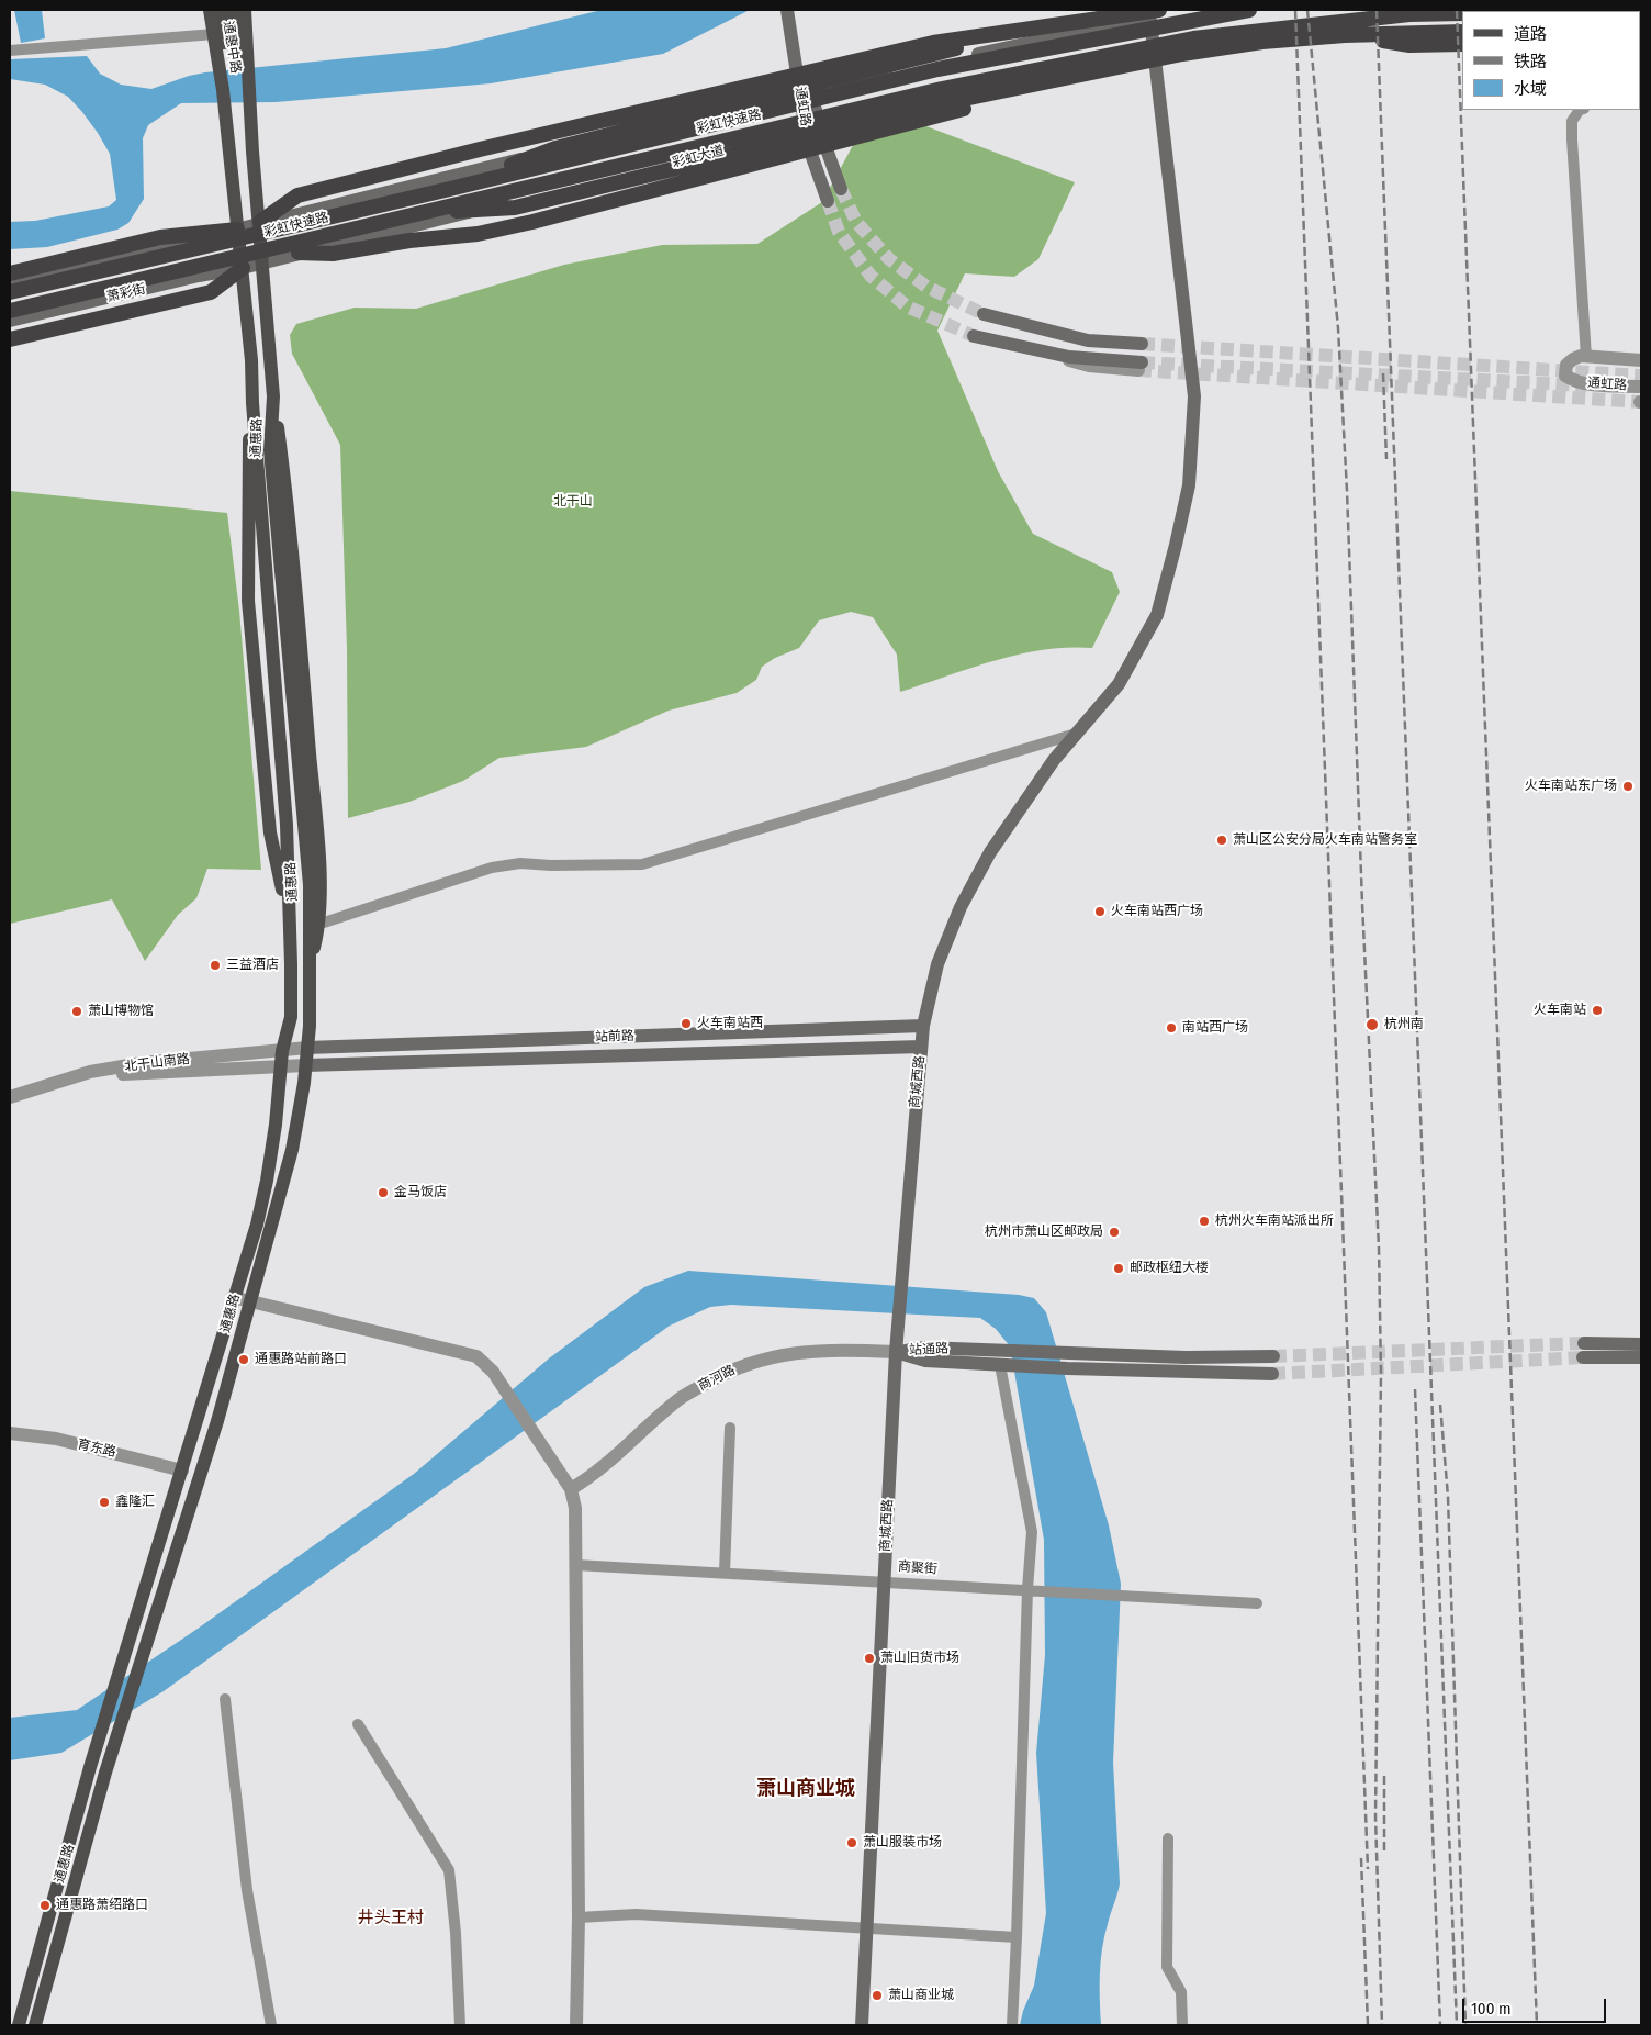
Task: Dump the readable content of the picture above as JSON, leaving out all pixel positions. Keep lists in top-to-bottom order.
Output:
{
  "streets": {
    "highway": ["彩虹快速路"],
    "main road": [
      "通惠中路",
      "通虹路",
      "彩虹大道",
      "萧彩街",
      "通惠路",
      "站前路",
      "商城西路",
      "站通路"
    ],
    "street": [
      "北干山南路",
      "商河路",
      "育东路",
      "商聚街"
    ]
  },
  "crossings": [
    ["通惠中路", "通惠路"],
    ["通虹路", "彩虹大道"],
    ["彩虹大道", "萧彩街"],
    ["彩虹大道", "通惠路"],
    ["彩虹大道", "商城西路"],
    ["萧彩街", "通惠路"],
    ["通惠路", "站前路"],
    ["通惠路", "北干山南路"],
    ["通惠路", "育东路"],
    ["站前路", "北干山南路"],
    ["站前路", "商城西路"],
    ["商城西路", "站通路"],
    ["商城西路", "商河路"],
    ["商城西路", "商聚街"],
    ["站通路", "商河路"]
  ],
  "districts": ["萧山商业城", "井头王村"],
  "parks": ["北干山"],
  "places": [
    "火车南站东广场",
    "萧山区公安分局火车南站警务室",
    "火车南站西广场",
    "三益酒店",
    "火车南站",
    "萧山博物馆",
    "火车南站西",
    "杭州南",
    "南站西广场",
    "金马饭店",
    "杭州火车南站派出所",
    "杭州市萧山区邮政局",
    "邮政枢纽大楼",
    "通惠路站前路口",
    "鑫隆汇",
    "萧山旧货市场",
    "萧山服装市场",
    "通惠路萧绍路口",
    "萧山商业城"
  ],
  "legend": ["道路", "铁路", "水域"],
  "scale_bar": "100 m"
}
